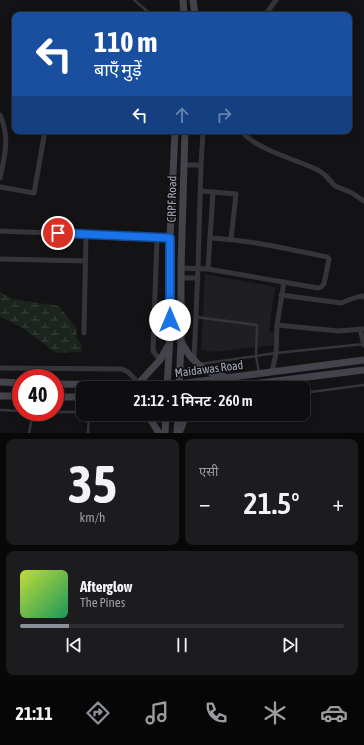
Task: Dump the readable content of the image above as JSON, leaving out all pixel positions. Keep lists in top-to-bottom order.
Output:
{
  "streets": {
    "street": ["CRPF Road", "Maidawas Road"]
  },
  "page": {
    "turn": ["110 m", "बाएँ मुड़ें"],
    "limit": "40",
    "trip": "21:12 · 1 मिनट · 260 m",
    "tile": [
      ["35", "km/h"],
      "एसी"
    ],
    "heat": ["−", "21.5°", "+"],
    "song": ["Afterglow", "The Pines"],
    "tabs": "21:11"
  }
}
